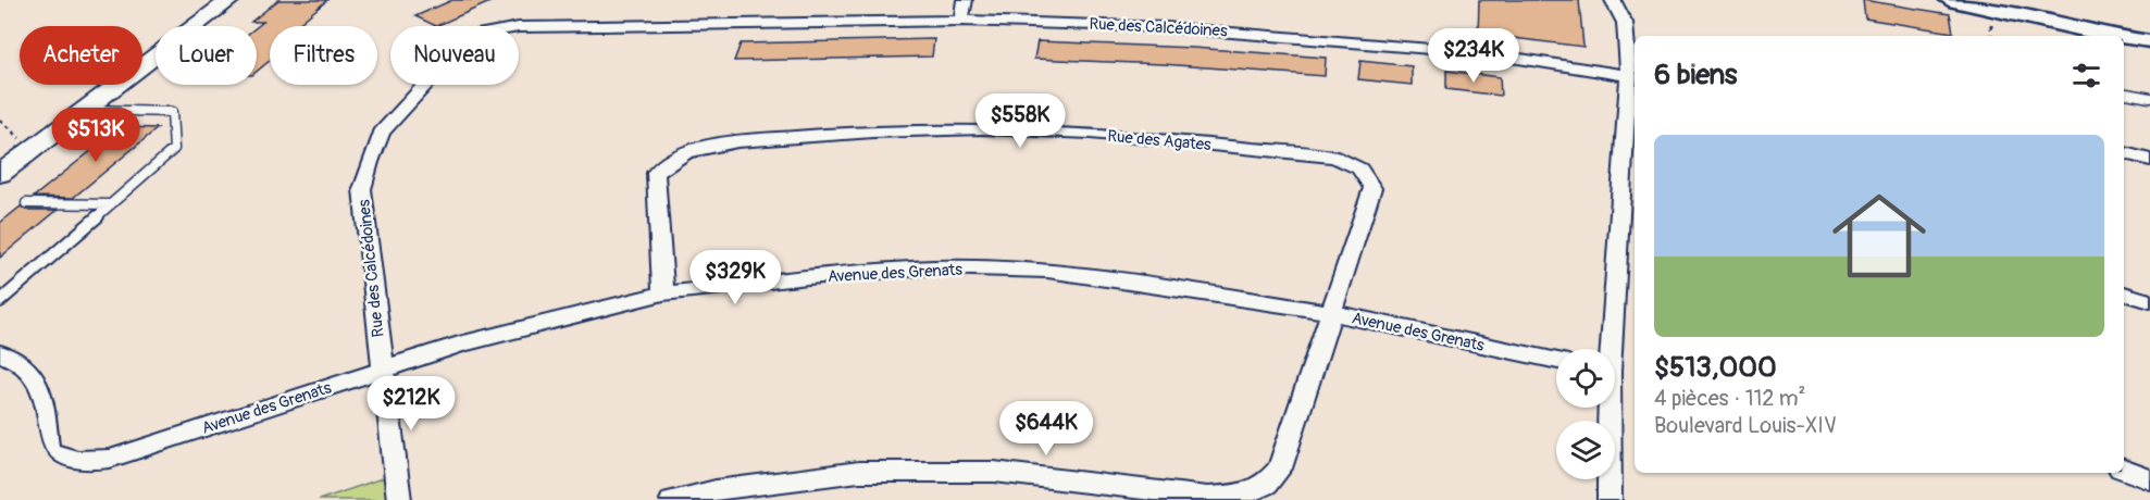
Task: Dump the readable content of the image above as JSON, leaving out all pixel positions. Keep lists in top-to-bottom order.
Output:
{
  "streets": {
    "street": ["Rue des Calcédoines", "Rue des Agates", "Avenue des Grenats"]
  },
  "crossings": [
    ["Rue des Calcédoines", "Avenue des Grenats"],
    ["Rue des Agates", "Avenue des Grenats"]
  ],
  "page": {
    "chip": [
      "Acheter",
      "Louer",
      "Filtres",
      "Nouveau"
    ],
    "price": [
      "$234K",
      "$558K",
      "$513K",
      "$329K",
      "$212K",
      "$644K"
    ],
    "heading": "6 biens",
    "list": [
      {
        "name": "$513,000",
        "note": "4 pièces · 112 m² · Boulevard Louis-XIV"
      }
    ]
  }
}
